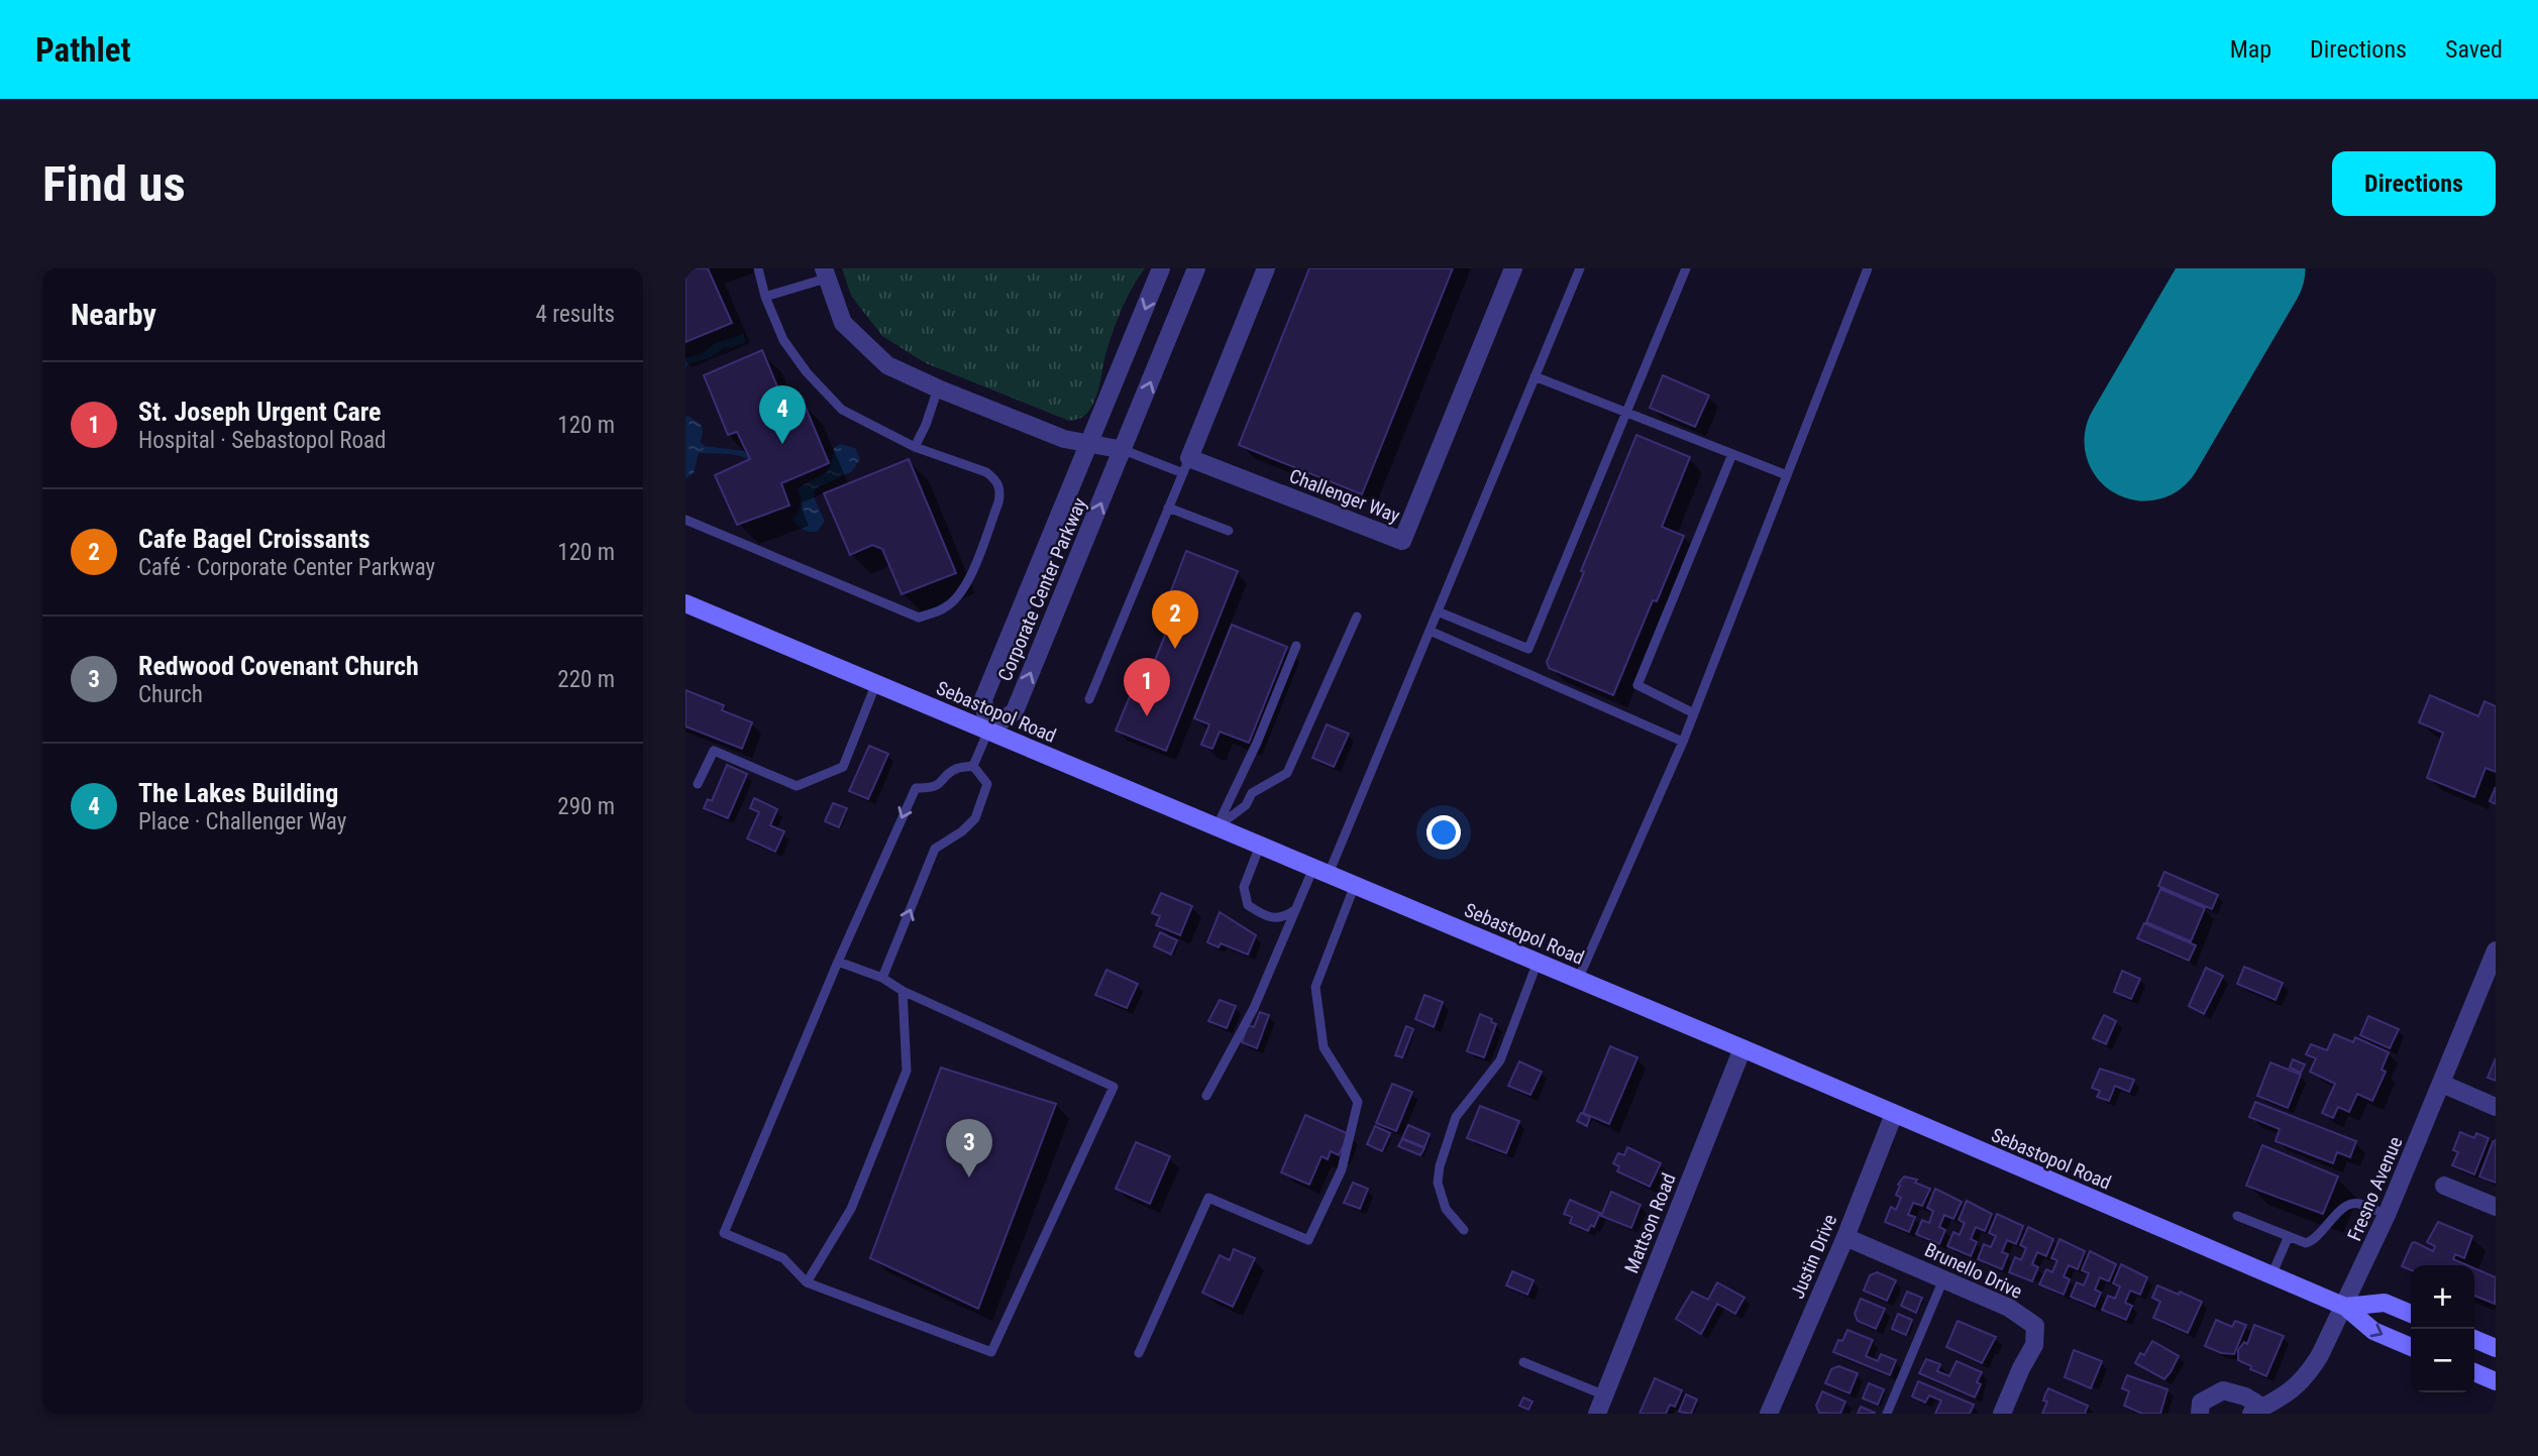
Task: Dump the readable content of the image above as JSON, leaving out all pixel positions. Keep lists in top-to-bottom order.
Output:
{
  "streets": {
    "main road": ["Sebastopol Road"],
    "street": [
      "Challenger Way",
      "Corporate Center Parkway",
      "Fresno Avenue",
      "Mattson Road",
      "Justin Drive",
      "Brunello Drive"
    ]
  },
  "crossings": [
    ["Corporate Center Parkway", "Sebastopol Road"],
    ["Sebastopol Road", "Fresno Avenue"],
    ["Sebastopol Road", "Mattson Road"],
    ["Sebastopol Road", "Justin Drive"],
    ["Justin Drive", "Brunello Drive"]
  ],
  "page": {
    "header": "Pathlet",
    "nav": ["Map", "Directions", "Saved"],
    "buttons": "Directions",
    "title": "Find us",
    "heading": ["Nearby", "4 results"],
    "list": [
      {
        "mark": "1",
        "name": "St. Joseph Urgent Care",
        "note": "Hospital · Sebastopol Road",
        "value": "120 m"
      },
      {
        "mark": "2",
        "name": "Cafe Bagel Croissants",
        "note": "Café · Corporate Center Parkway",
        "value": "120 m"
      },
      {
        "mark": "3",
        "name": "Redwood Covenant Church",
        "note": "Church",
        "value": "220 m"
      },
      {
        "mark": "4",
        "name": "The Lakes Building",
        "note": "Place · Challenger Way",
        "value": "290 m"
      }
    ],
    "pins": [
      "4",
      "2",
      "1",
      "3"
    ],
    "map_buttons": ["+", "−"]
  }
}
